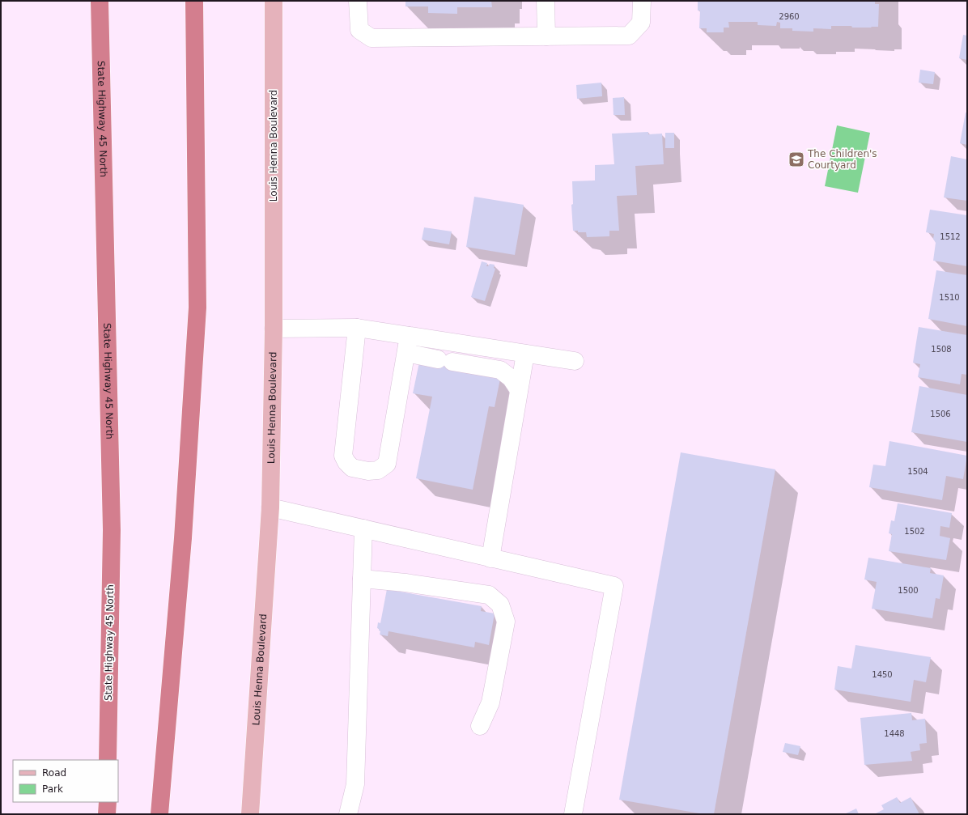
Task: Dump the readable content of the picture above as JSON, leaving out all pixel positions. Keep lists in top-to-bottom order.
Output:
{
  "streets": {
    "highway": ["State Highway 45 North"],
    "main road": ["Louis Henna Boulevard"]
  },
  "places": {
    "school or university": ["The Children's Courtyard"]
  },
  "house_numbers": [
    "2960",
    "1512",
    "1510",
    "1508",
    "1506",
    "1504",
    "1502",
    "1500",
    "1450",
    "1448"
  ],
  "legend": ["Road", "Park"]
}
